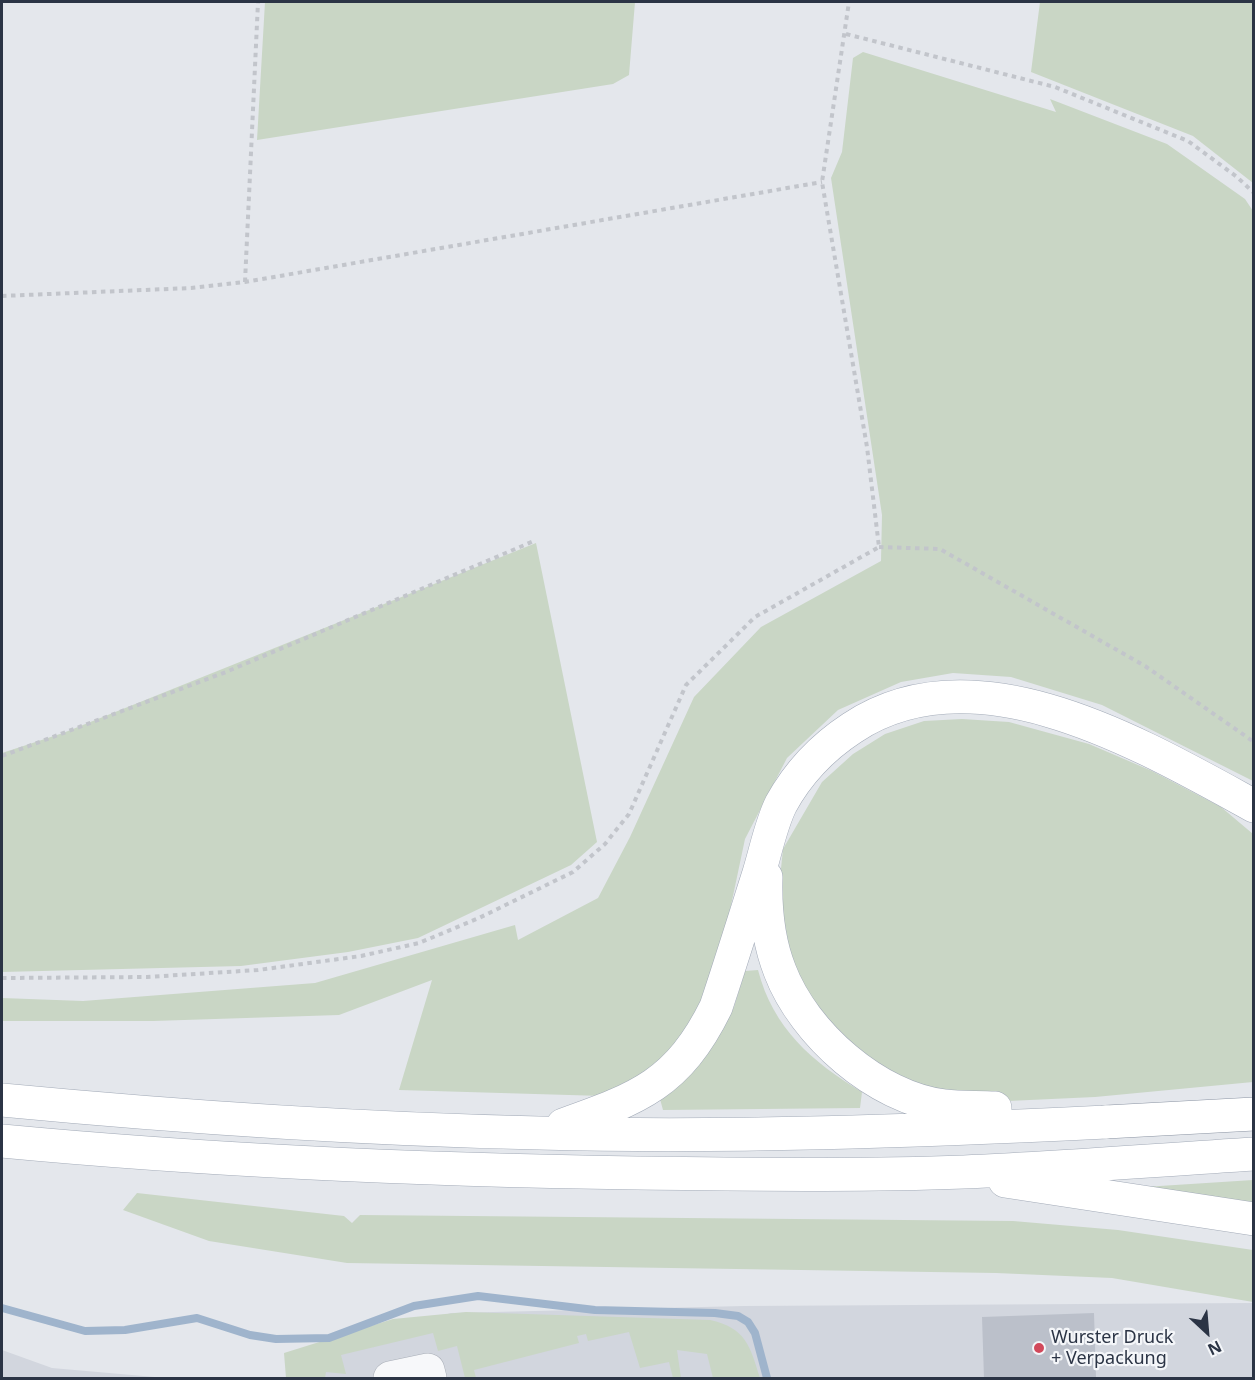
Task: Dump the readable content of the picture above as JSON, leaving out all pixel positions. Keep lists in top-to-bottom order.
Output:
{
  "places": ["Wurster Druck + Verpackung"],
  "north": "bottom right"
}
